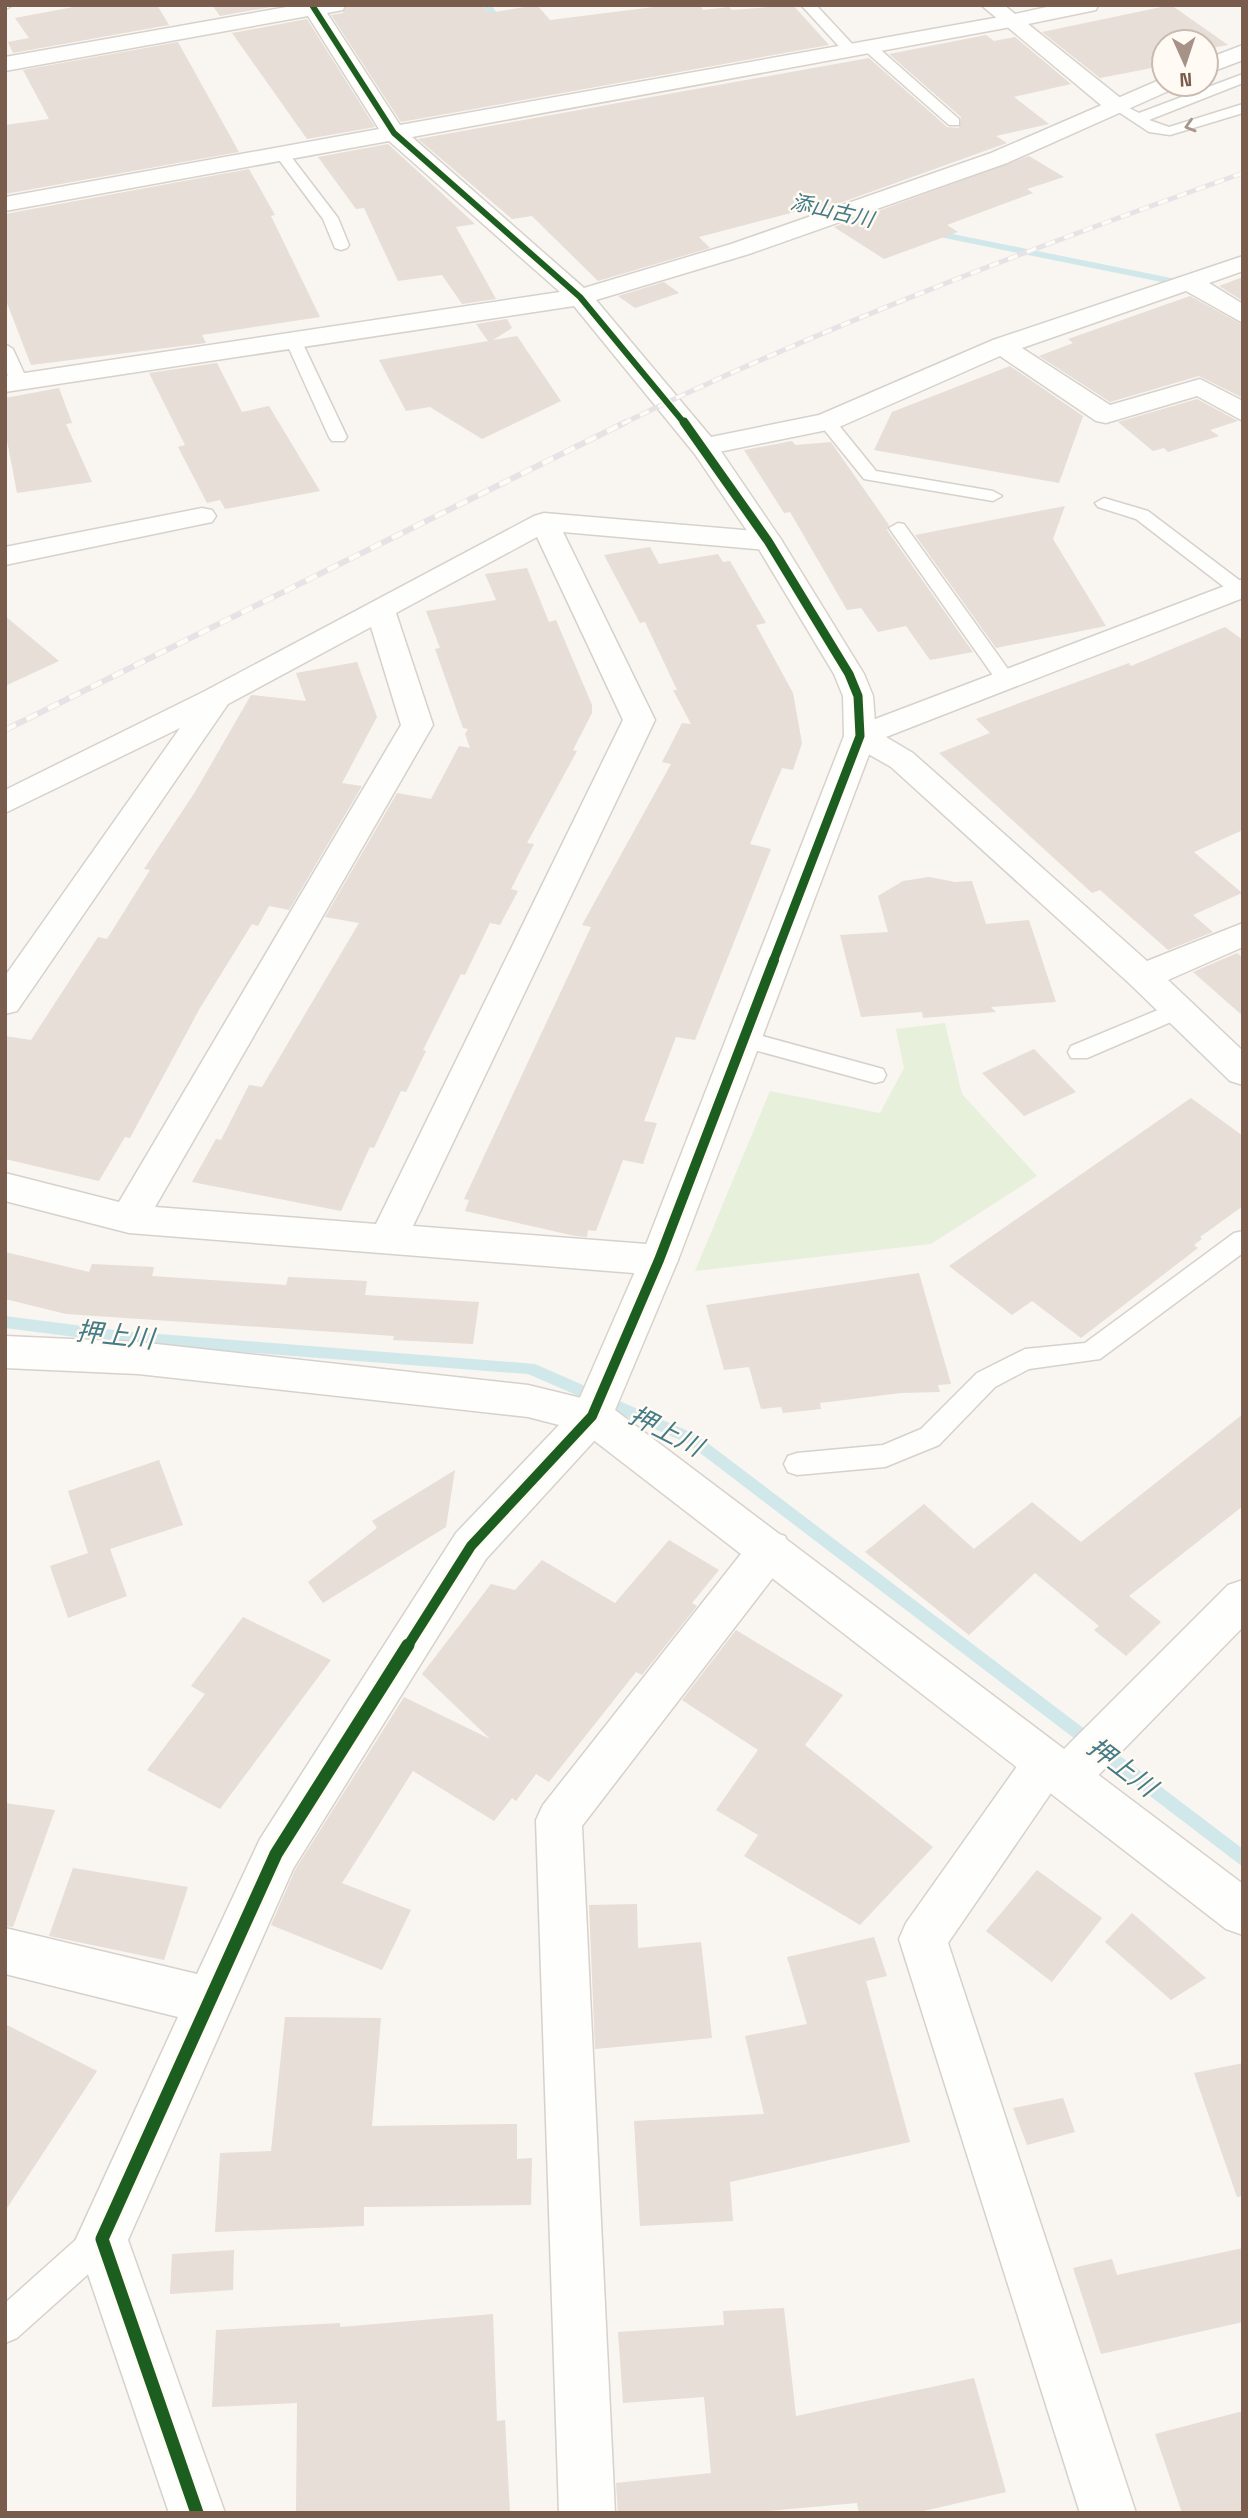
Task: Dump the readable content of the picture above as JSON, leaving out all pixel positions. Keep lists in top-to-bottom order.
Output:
{
  "water": ["添山古川", "押上川"],
  "north": "bottom"
}
